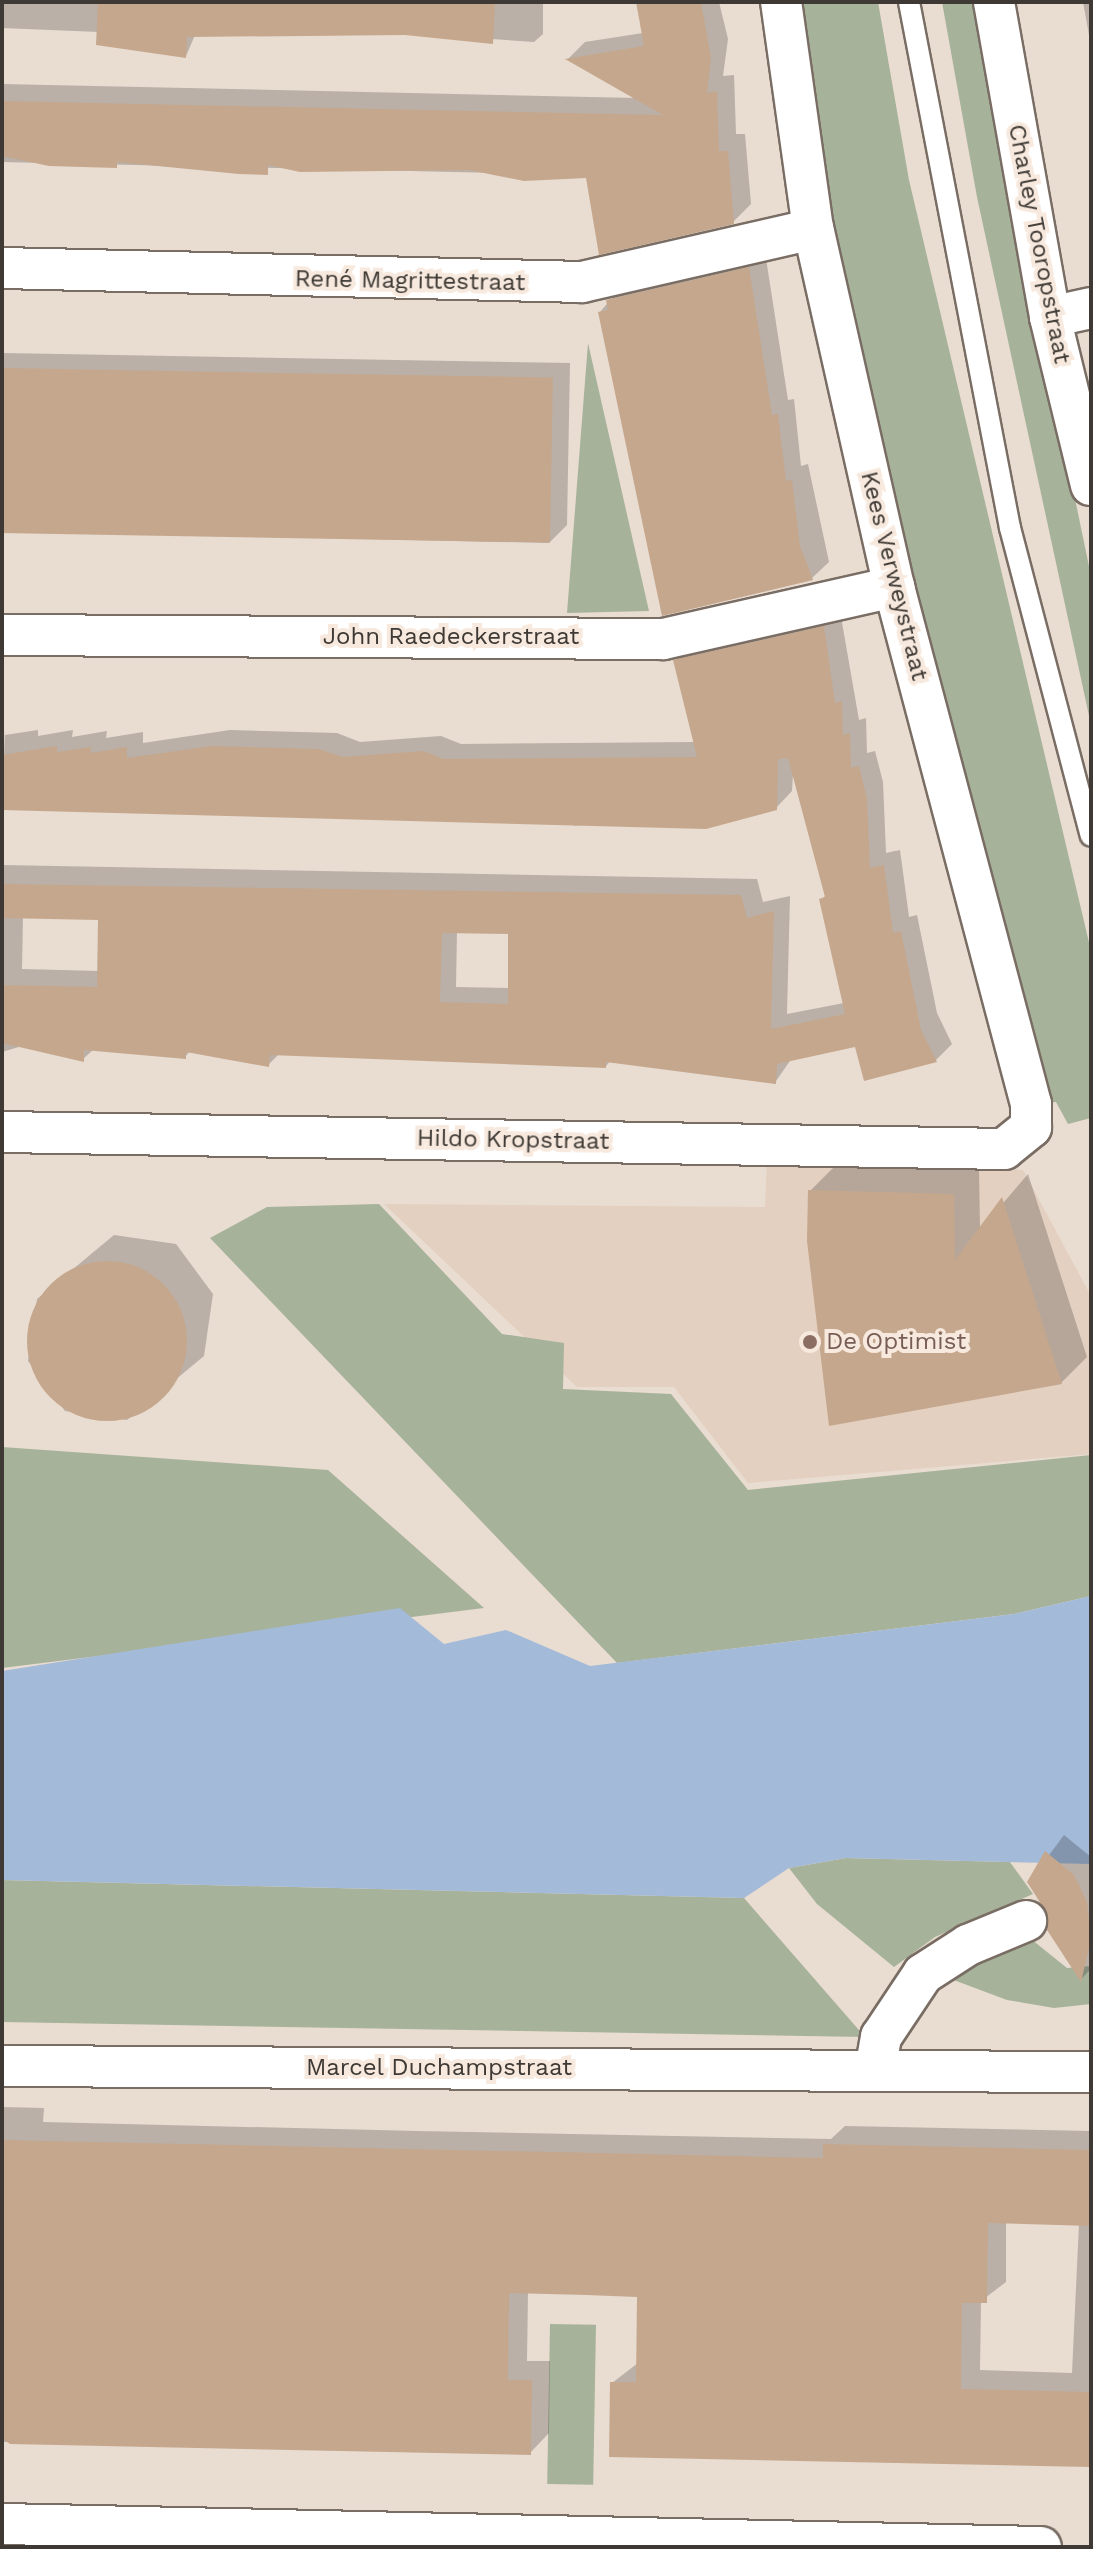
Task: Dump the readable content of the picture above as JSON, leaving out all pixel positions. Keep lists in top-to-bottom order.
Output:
{
  "streets": {
    "street": [
      "Charley Tooropstraat",
      "René Magrittestraat",
      "Kees Verweystraat",
      "John Raedeckerstraat",
      "Hildo Kropstraat",
      "Marcel Duchampstraat"
    ]
  },
  "crossings": [
    ["René Magrittestraat", "Kees Verweystraat"],
    ["Kees Verweystraat", "John Raedeckerstraat"],
    ["Kees Verweystraat", "Hildo Kropstraat"]
  ],
  "places": ["De Optimist"]
}
